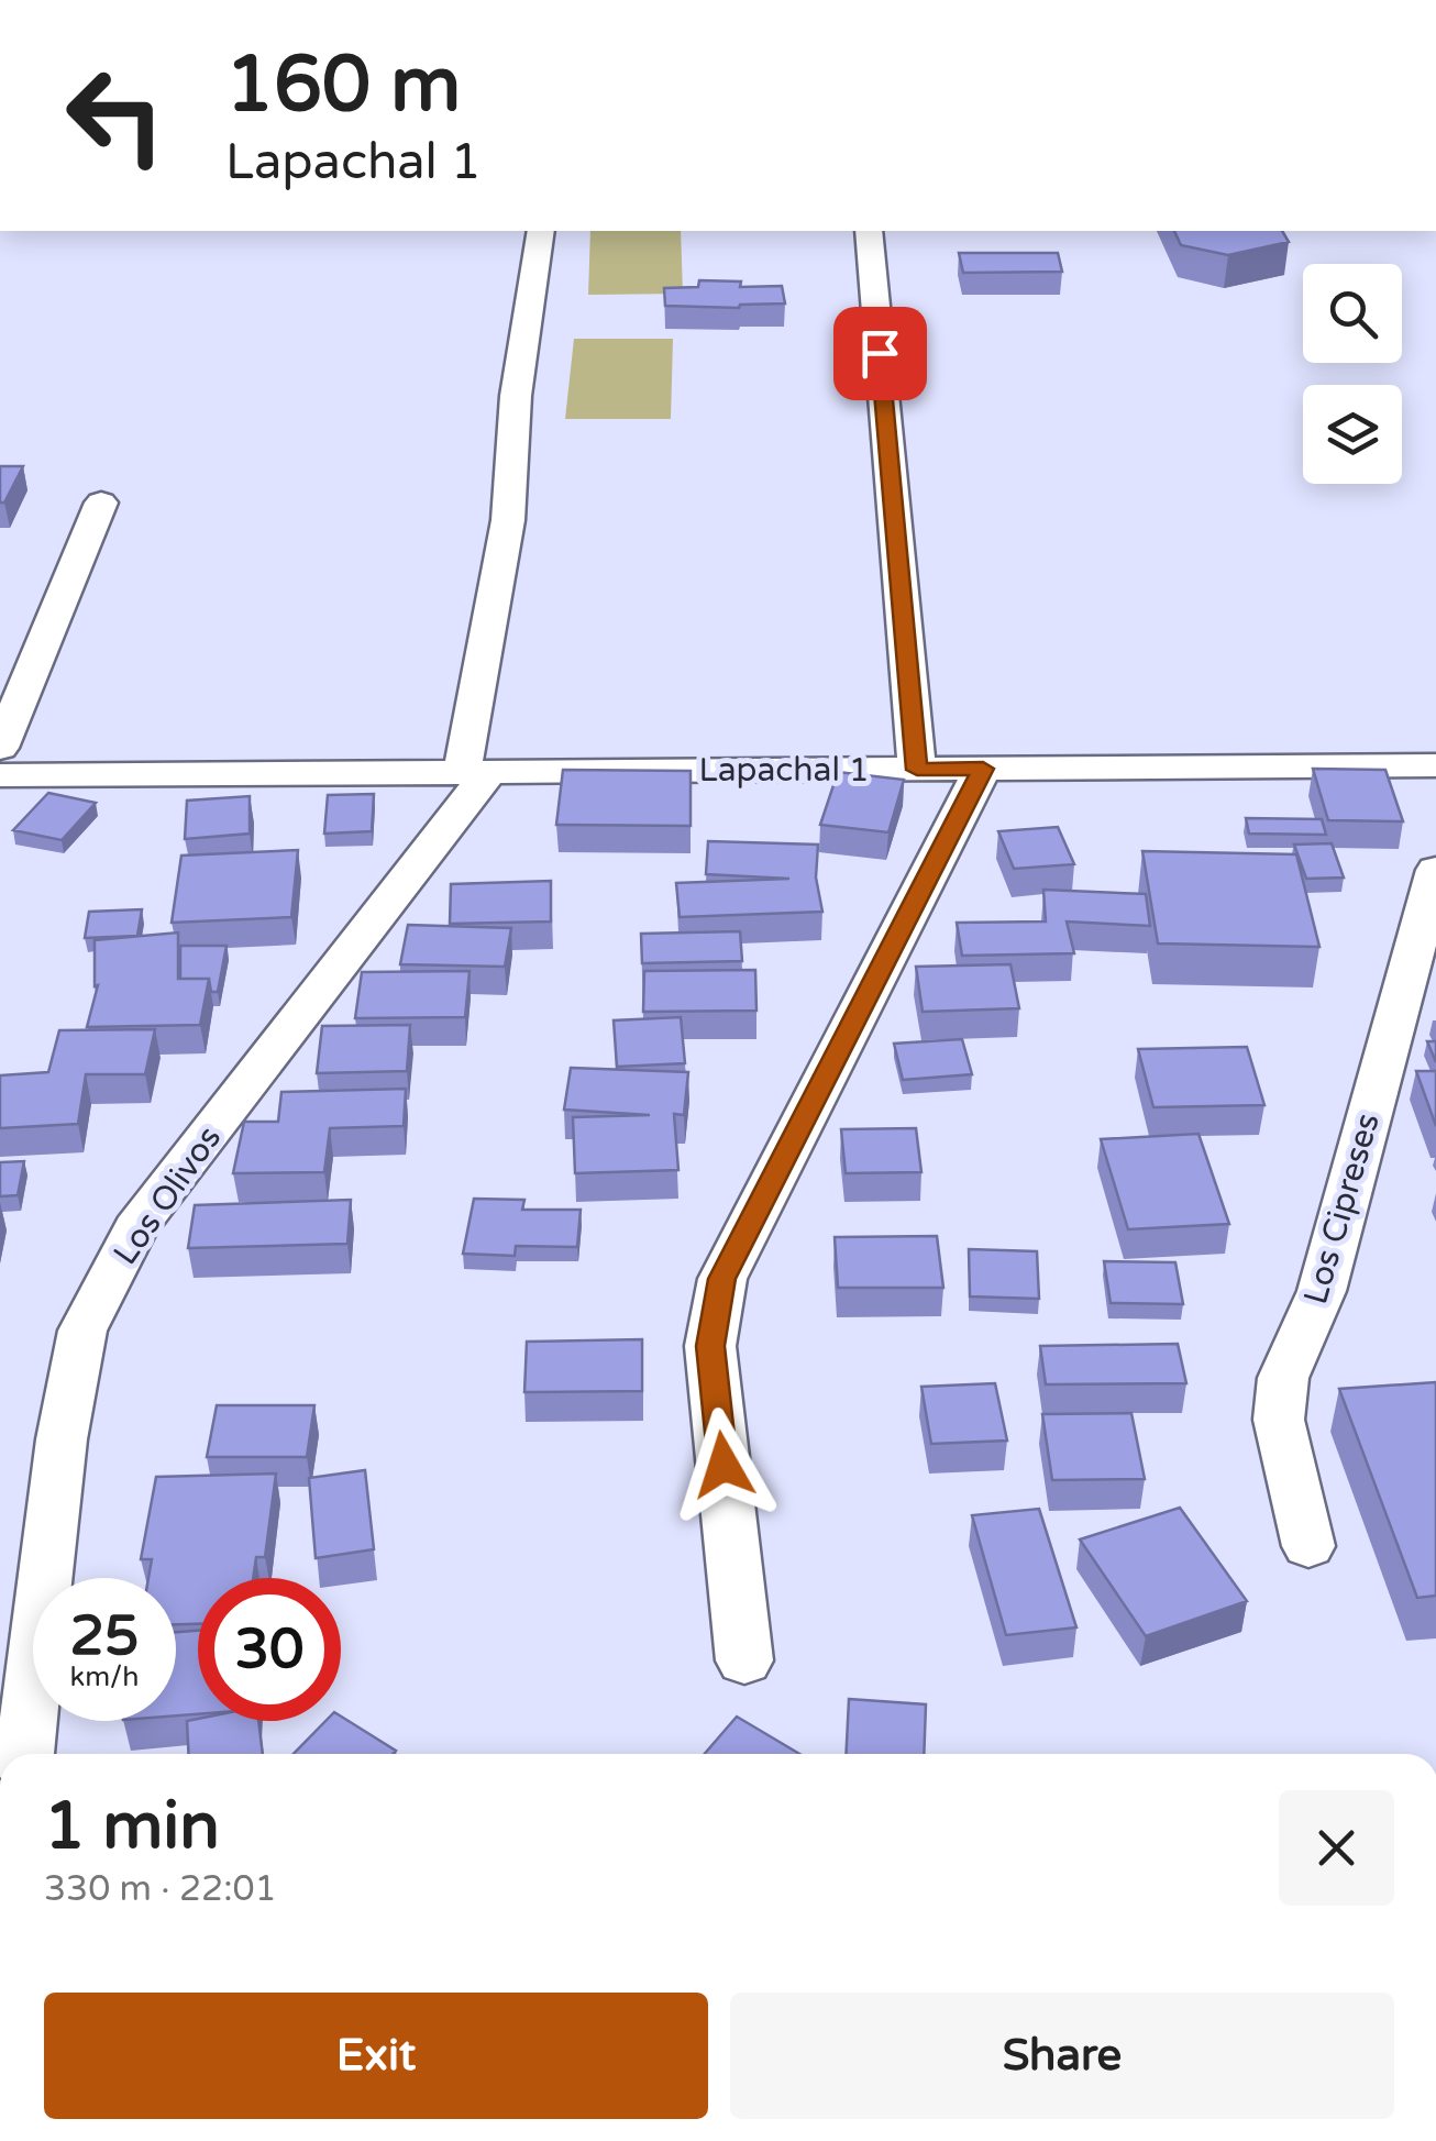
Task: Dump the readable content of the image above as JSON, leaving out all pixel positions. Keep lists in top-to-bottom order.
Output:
{
  "streets": {
    "street": ["Lapachal 1", "Los Olivos", "Los Cipreses"]
  },
  "crossings": [
    ["Lapachal 1", "Los Olivos"]
  ],
  "page": {
    "turn": ["160 m", "Lapachal 1"],
    "speed": "25 km/h",
    "limit": "30",
    "heading": ["1 min", "330 m · 22:01"],
    "buttons": ["Exit", "Share"]
  }
}
